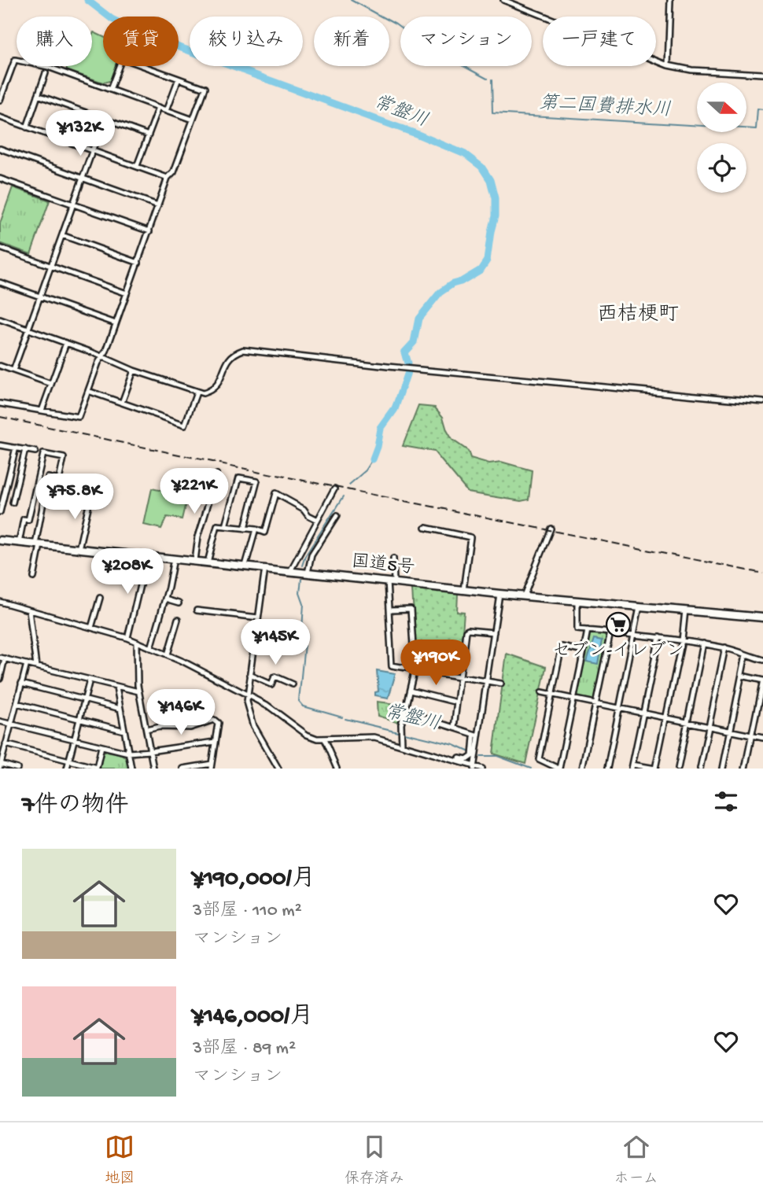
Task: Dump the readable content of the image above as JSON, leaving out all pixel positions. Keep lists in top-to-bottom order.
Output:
{
  "streets": {
    "highway": ["国道5号"]
  },
  "districts": ["西桔梗町"],
  "water": ["第二国費排水川", "常盤川"],
  "places": {
    "supermarket": ["セブン-イレブン"]
  },
  "north": "right",
  "page": {
    "chip": [
      "購入",
      "賃貸",
      "絞り込み",
      "新着",
      "マンション",
      "一戸建て"
    ],
    "price": [
      "¥132K",
      "¥221K",
      "¥75.8K",
      "¥208K",
      "¥145K",
      "¥190K",
      "¥146K"
    ],
    "heading": "7件の物件",
    "list": [
      {
        "name": "¥190,000/月",
        "note": "3部屋 · 110 m² · マンション"
      },
      {
        "name": "¥146,000/月",
        "note": "3部屋 · 89 m² · マンション"
      }
    ],
    "tabs": ["地図", "保存済み", "ホーム"]
  }
}
